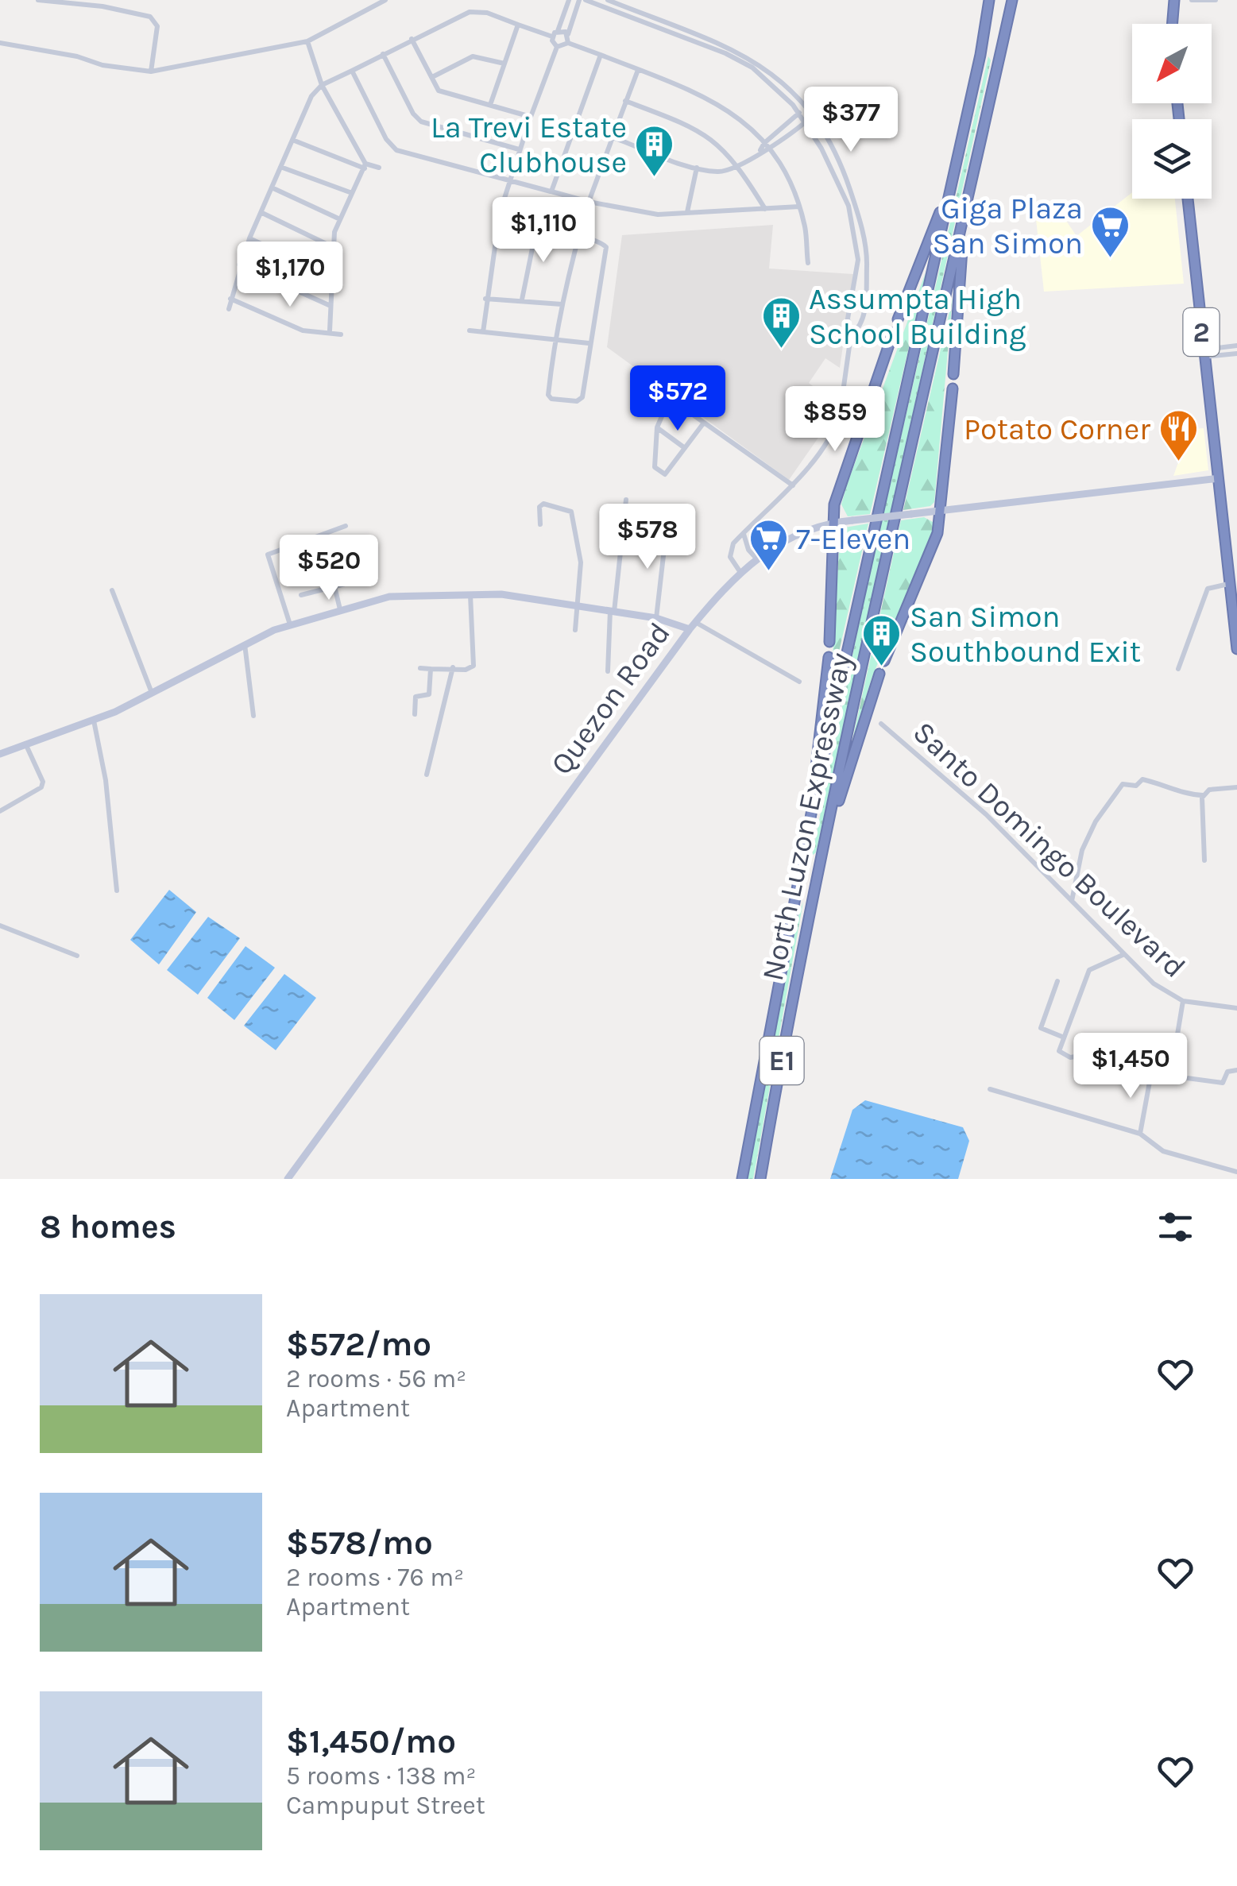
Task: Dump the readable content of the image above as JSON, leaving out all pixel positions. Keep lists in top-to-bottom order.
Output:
{
  "streets": {
    "highway": ["2", "North Luzon Expressway", "E1"],
    "main road": ["Quezon Road"],
    "street": ["Santo Domingo Boulevard"]
  },
  "crossings": [
    ["2", "Quezon Road"]
  ],
  "places": {
    "building": ["La Trevi Estate Clubhouse", "Assumpta High School Building", "San Simon Southbound Exit"],
    "supermarket": ["Giga Plaza San Simon", "7-Eleven"],
    "restaurant": ["Potato Corner"]
  },
  "north": "bottom left",
  "page": {
    "price": [
      "$377",
      "$1,110",
      "$1,170",
      "$572",
      "$859",
      "$578",
      "$520",
      "$1,450"
    ],
    "heading": "8 homes",
    "list": [
      {
        "name": "$572/mo",
        "note": "2 rooms · 56 m² · Apartment"
      },
      {
        "name": "$578/mo",
        "note": "2 rooms · 76 m² · Apartment"
      },
      {
        "name": "$1,450/mo",
        "note": "5 rooms · 138 m² · Campuput Street"
      }
    ]
  }
}
